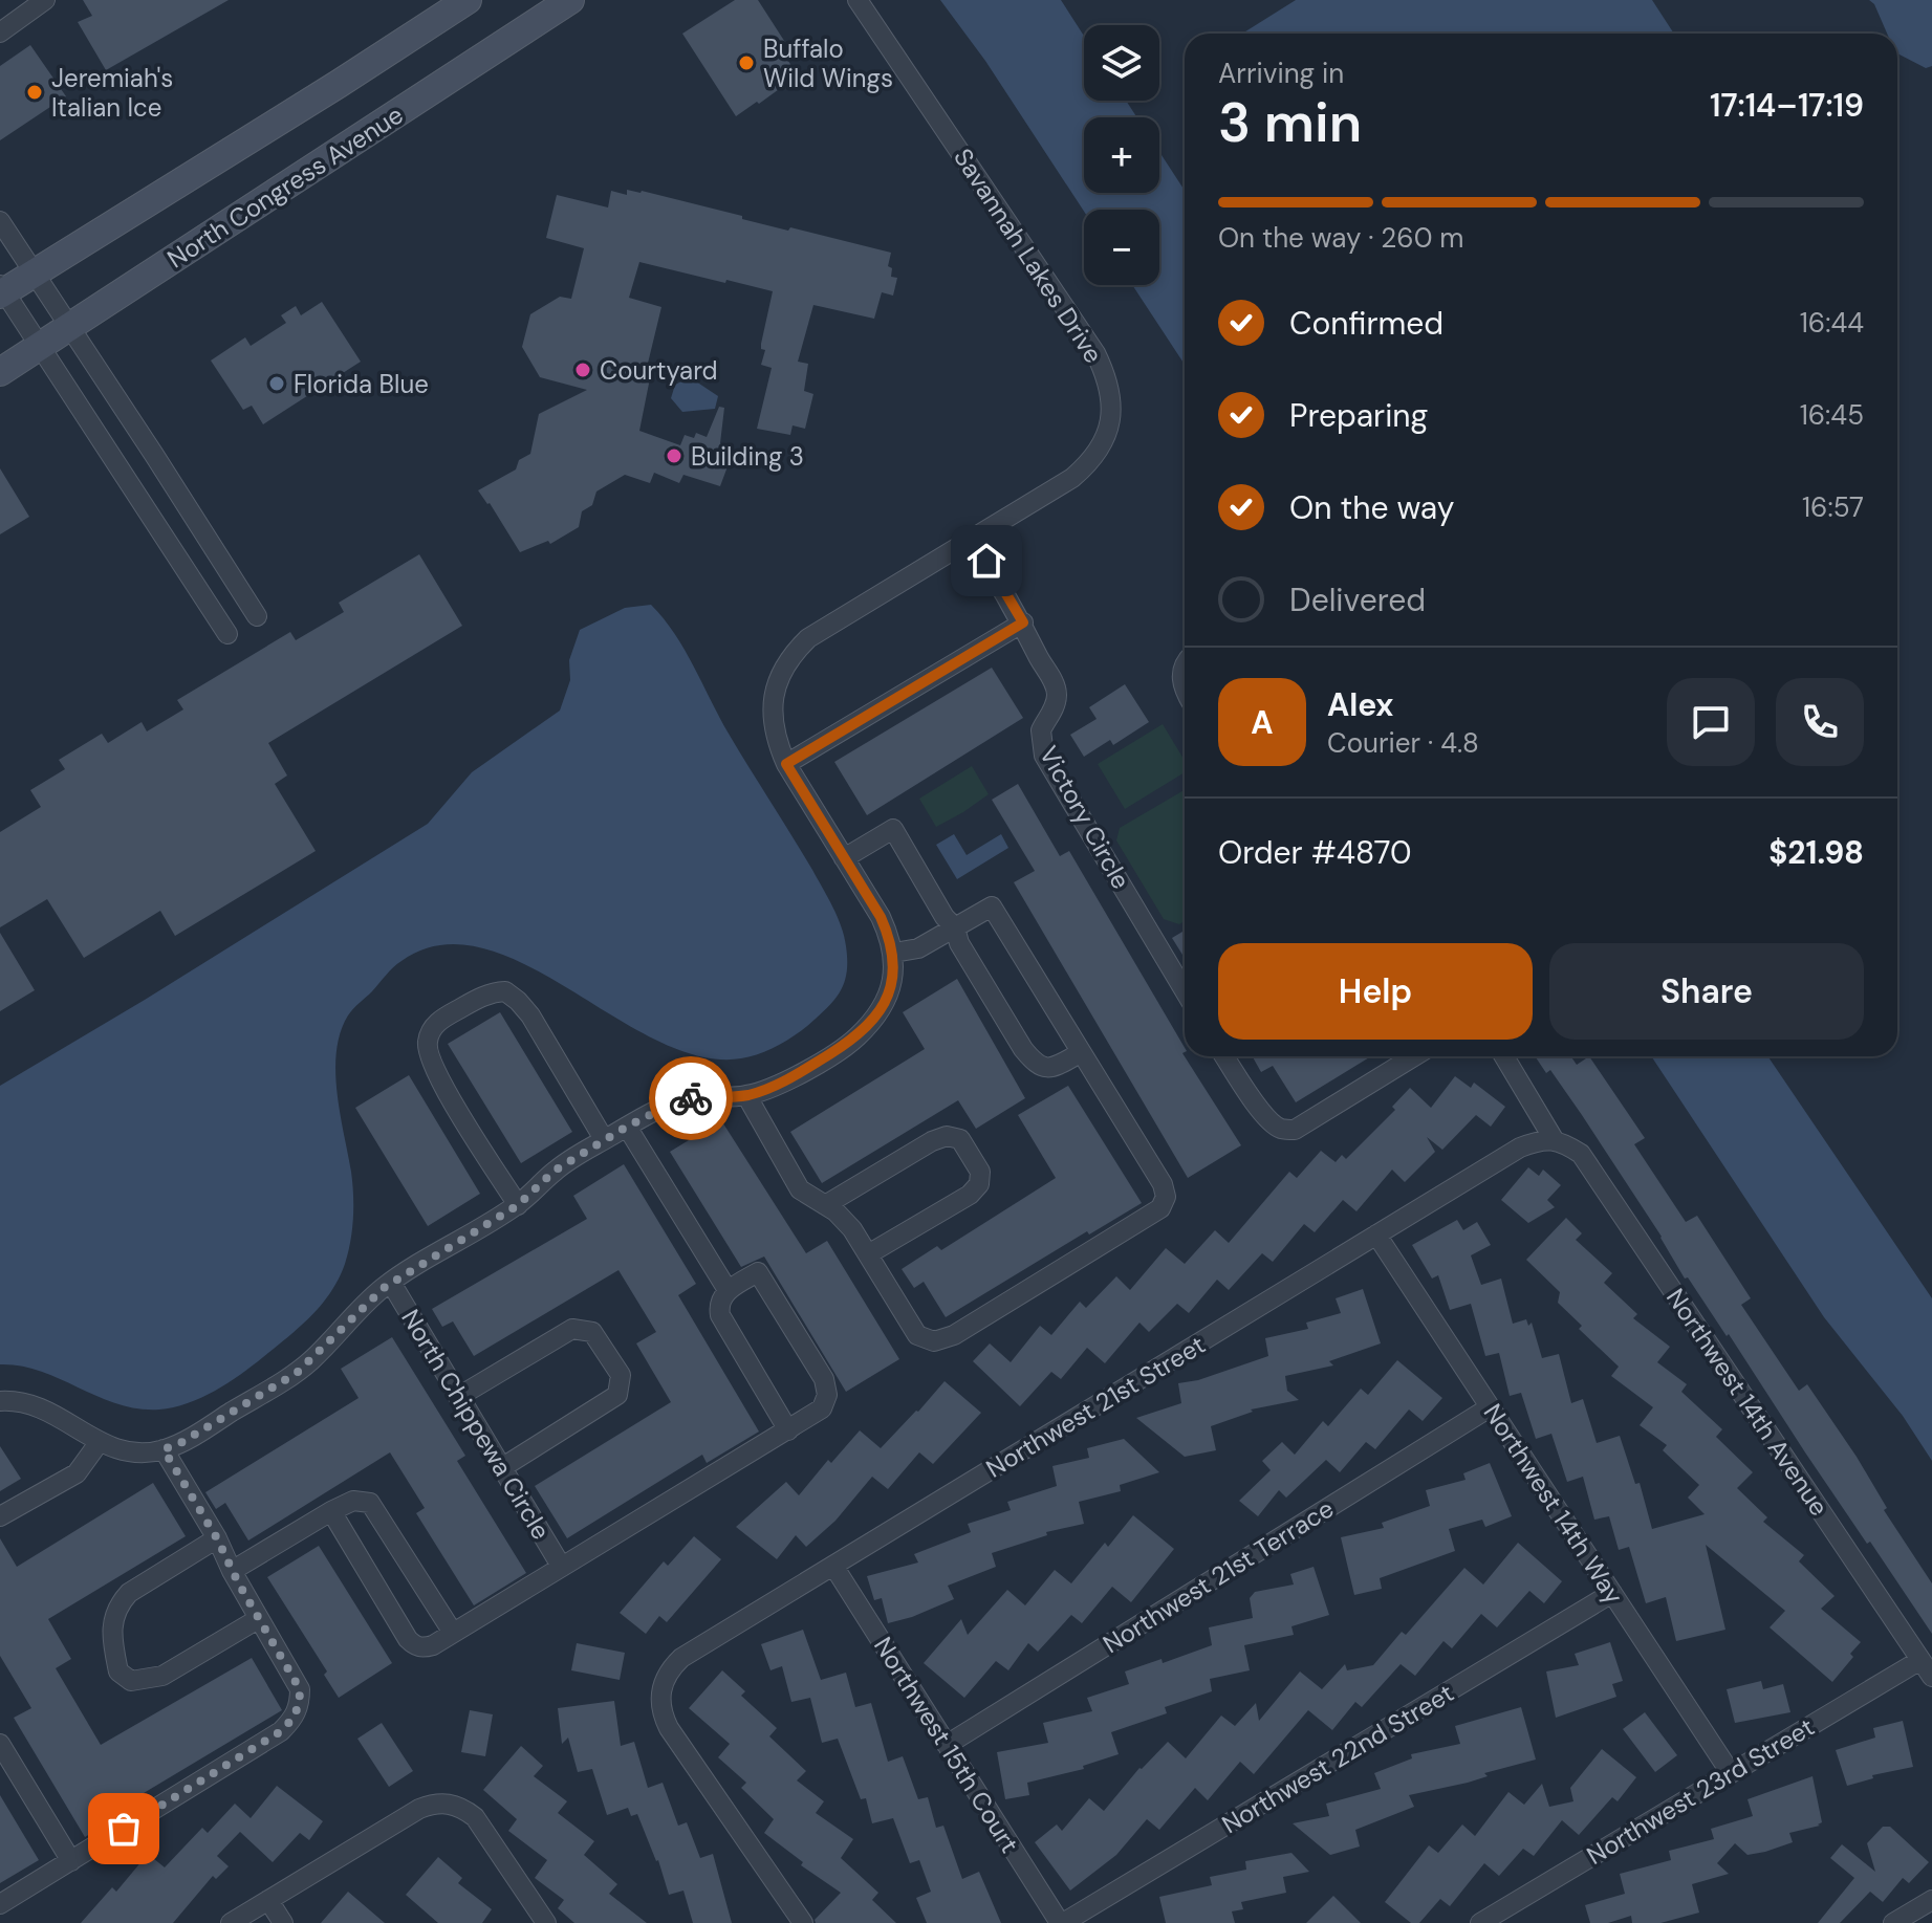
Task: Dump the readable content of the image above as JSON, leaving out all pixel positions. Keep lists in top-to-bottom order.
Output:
{
  "streets": {
    "main road": ["North Congress Avenue"],
    "street": [
      "Savannah Lakes Drive",
      "Victory Circle",
      "Northwest 14th Avenue",
      "Northwest 21st Street",
      "North Chippewa Circle",
      "Northwest 14th Way",
      "Northwest 21st Terrace",
      "Northwest 15th Court",
      "Northwest 22nd Street",
      "Northwest 23rd Street"
    ]
  },
  "crossings": [
    ["Savannah Lakes Drive", "Victory Circle"],
    ["Northwest 14th Avenue", "Northwest 21st Street"],
    ["Northwest 14th Avenue", "Northwest 23rd Street"],
    ["Northwest 21st Street", "Northwest 14th Way"],
    ["Northwest 21st Street", "Northwest 15th Court"],
    ["Northwest 14th Way", "Northwest 21st Terrace"],
    ["Northwest 14th Way", "Northwest 22nd Street"],
    ["Northwest 14th Way", "Northwest 23rd Street"],
    ["Northwest 21st Terrace", "Northwest 15th Court"],
    ["Northwest 15th Court", "Northwest 22nd Street"]
  ],
  "places": [
    "Buffalo Wild Wings",
    "Jeremiah's Italian Ice",
    "Courtyard",
    "Florida Blue",
    "Building 3"
  ],
  "page": {
    "map_buttons": ["+", "−"],
    "heading": ["3 min", "Arriving in", "17:14–17:19"],
    "panel": [
      "Alex",
      "Courier · 4.8",
      "Order #4870",
      "$21.98"
    ],
    "bar": "On the way · 260 m",
    "list": [
      ["Confirmed", "16:44"],
      ["Preparing", "16:45"],
      ["On the way", "16:57"],
      "Delivered"
    ],
    "round": "A",
    "buttons": ["Help", "Share"]
  }
}
